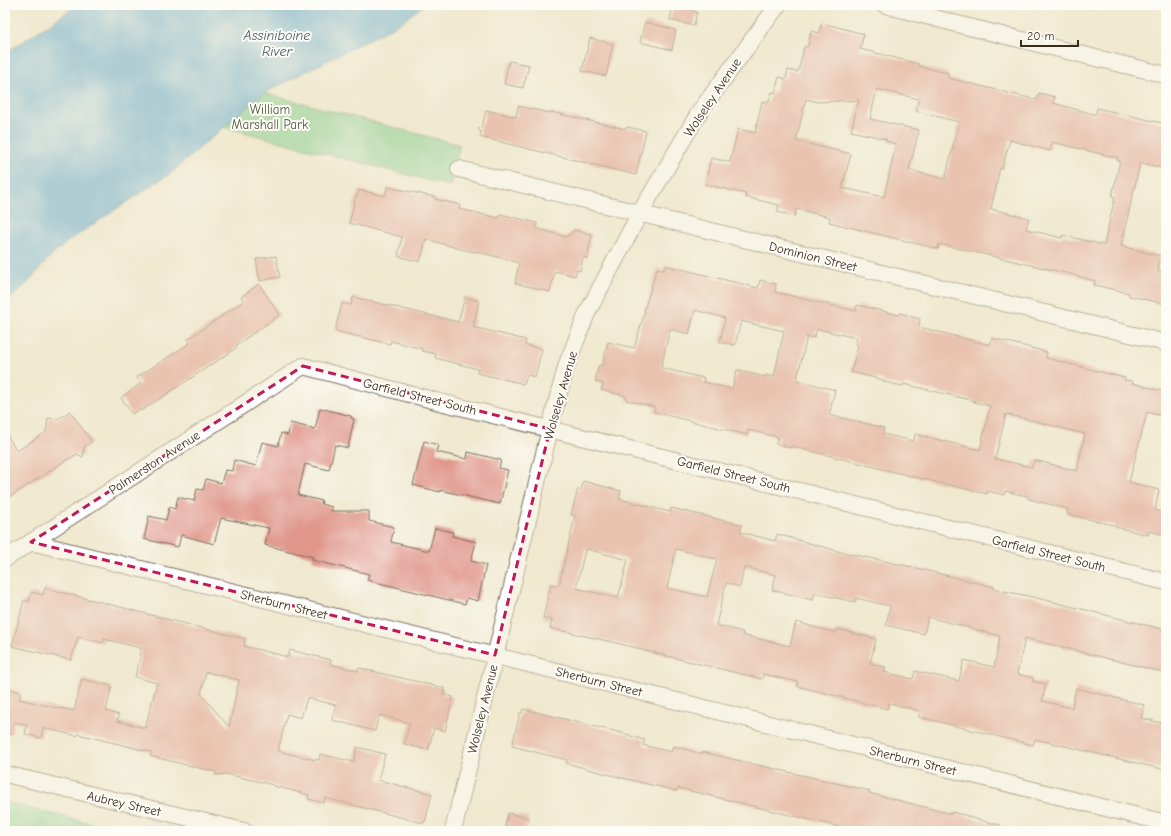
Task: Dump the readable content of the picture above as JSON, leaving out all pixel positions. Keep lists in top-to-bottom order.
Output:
{
  "streets": {
    "street": [
      "Wolseley Avenue",
      "Dominion Street",
      "Garfield Street South",
      "Palmerston Avenue",
      "Sherburn Street",
      "Aubrey Street"
    ]
  },
  "crossings": [
    ["Wolseley Avenue", "Dominion Street"],
    ["Wolseley Avenue", "Garfield Street South"],
    ["Wolseley Avenue", "Sherburn Street"],
    ["Garfield Street South", "Palmerston Avenue"],
    ["Palmerston Avenue", "Sherburn Street"]
  ],
  "water": ["Assiniboine River"],
  "parks": ["William Marshall Park"],
  "scale_bar": "20 m"
}
